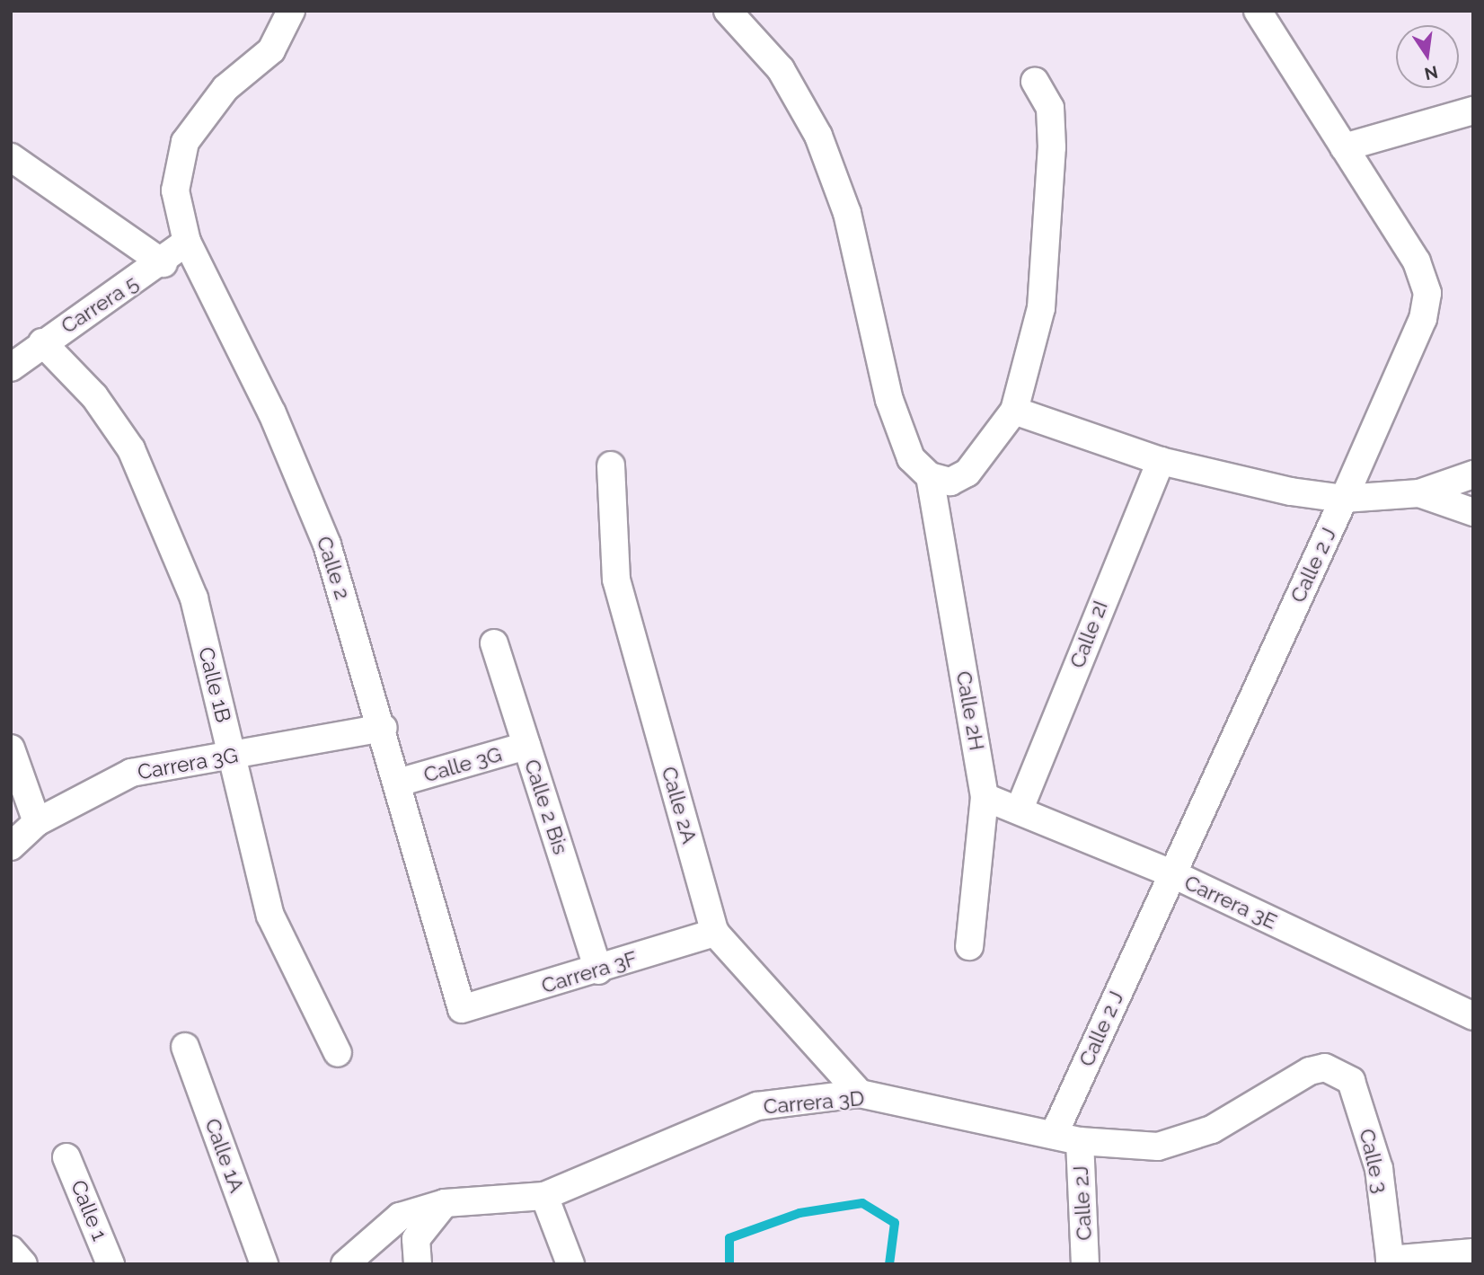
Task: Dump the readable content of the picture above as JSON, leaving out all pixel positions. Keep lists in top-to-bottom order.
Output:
{
  "streets": {
    "street": [
      "Carrera 5",
      "Calle 2 J",
      "Calle 2",
      "Calle 2I",
      "Calle 1B",
      "Calle 2H",
      "Carrera 3G",
      "Calle 3G",
      "Calle 2A",
      "Calle 2 Bis",
      "Carrera 3E",
      "Carrera 3F",
      "Carrera 3D",
      "Calle 1A",
      "Calle 3",
      "Calle 2J",
      "Calle 1"
    ]
  },
  "crossings": [
    ["Carrera 5", "Calle 2"],
    ["Carrera 5", "Calle 1B"],
    ["Calle 2 J", "Carrera 3E"],
    ["Calle 2 J", "Carrera 3D"],
    ["Calle 2", "Carrera 3G"],
    ["Calle 2", "Calle 3G"],
    ["Calle 2", "Carrera 3F"],
    ["Calle 2I", "Carrera 3E"],
    ["Calle 1B", "Carrera 3G"],
    ["Calle 2H", "Carrera 3E"],
    ["Calle 3G", "Calle 2 Bis"],
    ["Calle 2A", "Carrera 3F"],
    ["Calle 2A", "Carrera 3D"],
    ["Calle 2 Bis", "Carrera 3F"],
    ["Carrera 3D", "Calle 3"],
    ["Carrera 3D", "Calle 2J"]
  ],
  "north": "bottom"
}
